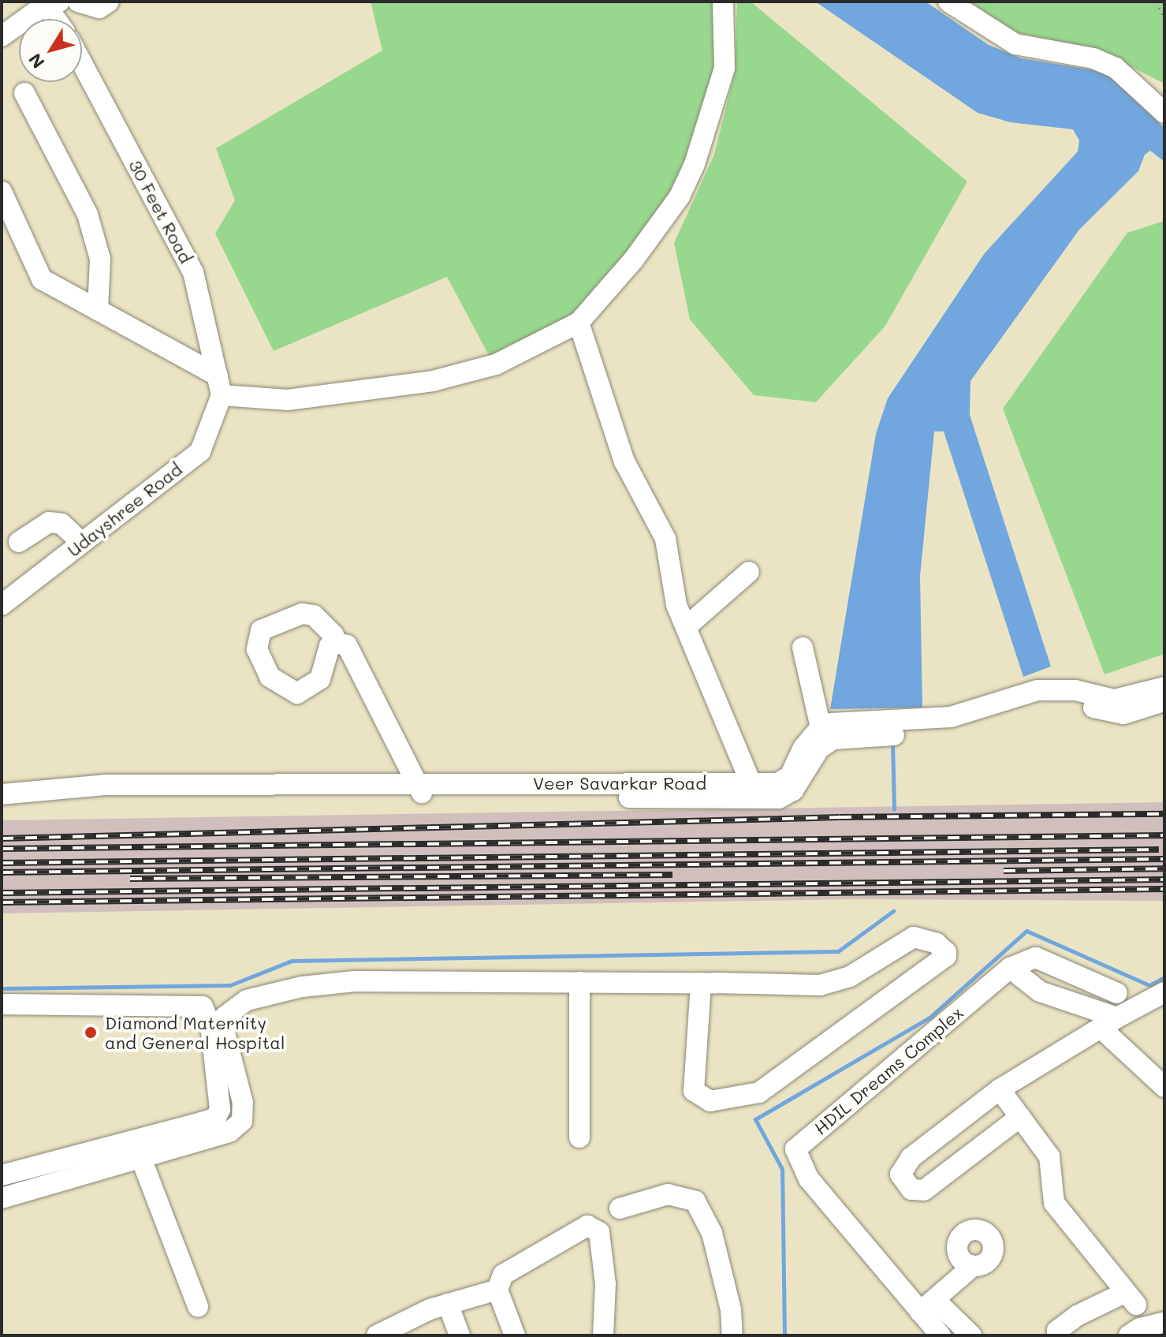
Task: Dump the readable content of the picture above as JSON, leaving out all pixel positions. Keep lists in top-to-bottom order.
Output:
{
  "streets": {
    "street": [
      "30 Feet Road",
      "Udayshree Road",
      "Veer Savarkar Road",
      "HDIL Dreams Complex"
    ]
  },
  "crossings": [
    ["30 Feet Road", "Udayshree Road"]
  ],
  "places": ["Diamond Maternity and General Hospital"],
  "north": "bottom left"
}
